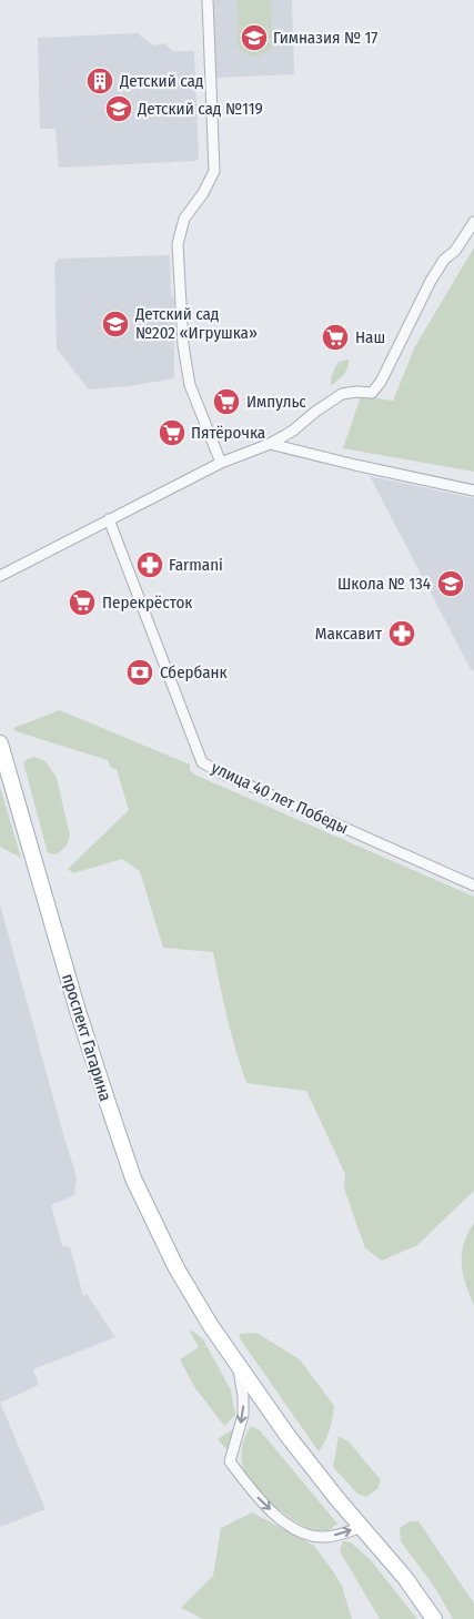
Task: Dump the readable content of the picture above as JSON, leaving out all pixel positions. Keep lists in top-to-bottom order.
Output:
{
  "streets": {
    "main road": ["проспект Гагарина"],
    "street": ["улица 40 лет Победы"]
  },
  "places": {
    "school or university": [
      "Гимназия № 17",
      "Детский сад №119",
      "Детский сад №202 «Игрушка»",
      "Школа № 134"
    ],
    "building": ["Детский сад"],
    "supermarket": [
      "Наш",
      "Импульс",
      "Пятёрочка",
      "Перекрёсток"
    ],
    "pharmacy": ["Farmani", "Максавит"],
    "bank": ["Сбербанк"]
  }
}
